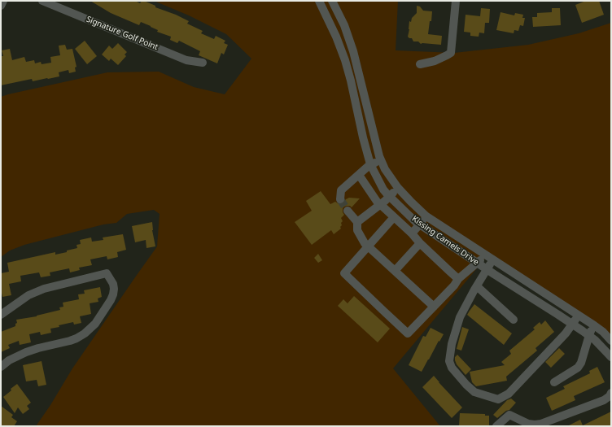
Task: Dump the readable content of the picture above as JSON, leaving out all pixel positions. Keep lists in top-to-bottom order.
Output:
{
  "streets": {
    "street": ["Signature Golf Point", "Kissing Camels Drive"]
  }
}
